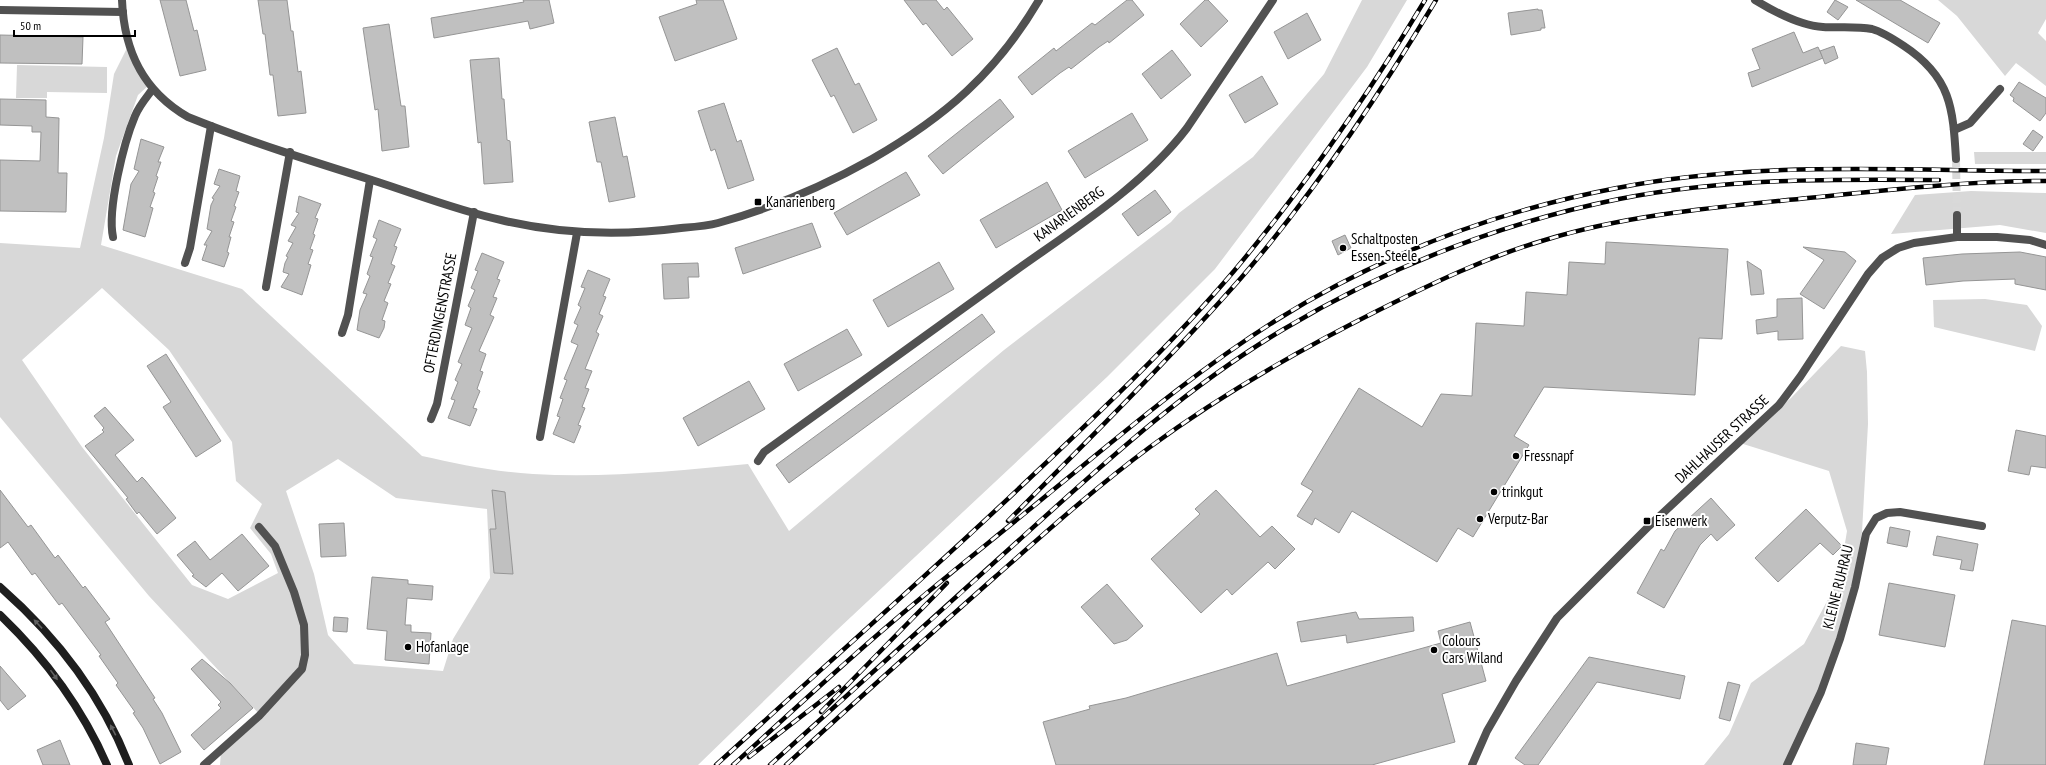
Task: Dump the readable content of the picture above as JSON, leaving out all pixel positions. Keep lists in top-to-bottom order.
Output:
{
  "streets": {
    "street": [
      "KANARIENBERG",
      "OFTERDINGENSTRASSE",
      "DAHLHAUSER STRASSE",
      "KLEINE RUHRAU"
    ]
  },
  "places": {
    "transit": ["Kanarienberg", "Eisenwerk"],
    "other": [
      "Schaltposten Essen-Steele",
      "Fressnapf",
      "trinkgut",
      "Verputz-Bar",
      "Hofanlage",
      "Colours Cars Wiland"
    ]
  },
  "scale_bar": "50 m"
}
